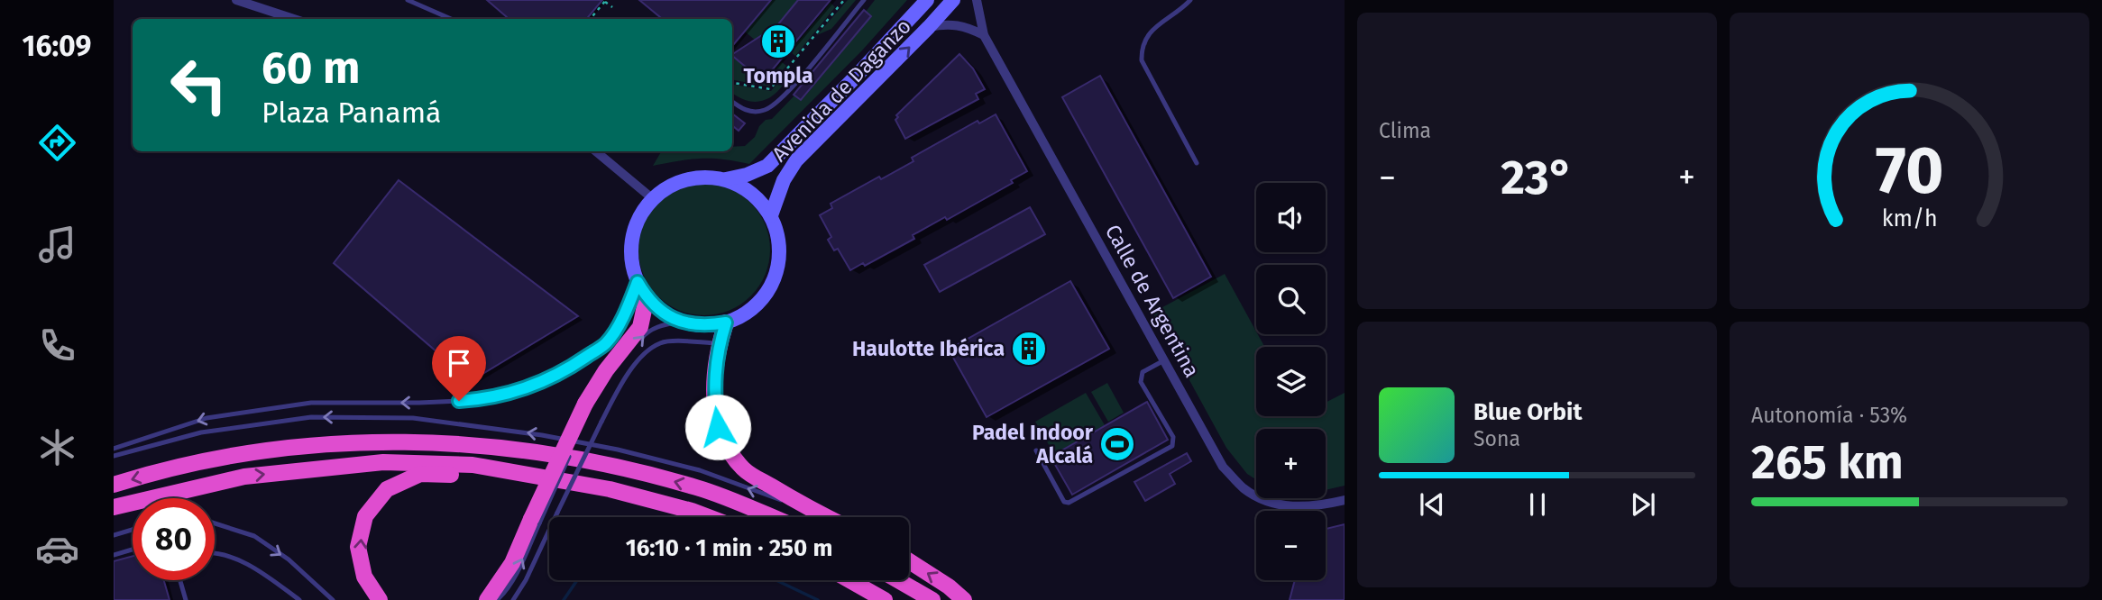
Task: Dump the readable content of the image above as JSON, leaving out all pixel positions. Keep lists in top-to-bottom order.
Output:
{
  "streets": {
    "main road": ["Avenida de Daganzo"],
    "street": ["Calle de Argentina"]
  },
  "places": {
    "building": ["Tompla", "Haulotte Ibérica"],
    "sports": ["Padel Indoor Alcalá"]
  },
  "page": {
    "tabs": "16:09",
    "tile": [
      "Clima",
      ["Autonomía · 53%", "265 km"]
    ],
    "turn": ["60 m", "Plaza Panamá"],
    "heat": ["−", "23°", "+"],
    "map_buttons": ["+", "−"],
    "song": ["Blue Orbit", "Sona"],
    "limit": "80",
    "trip": "16:10 · 1 min · 250 m",
    "gauge": ["70", "km/h"]
  }
}
